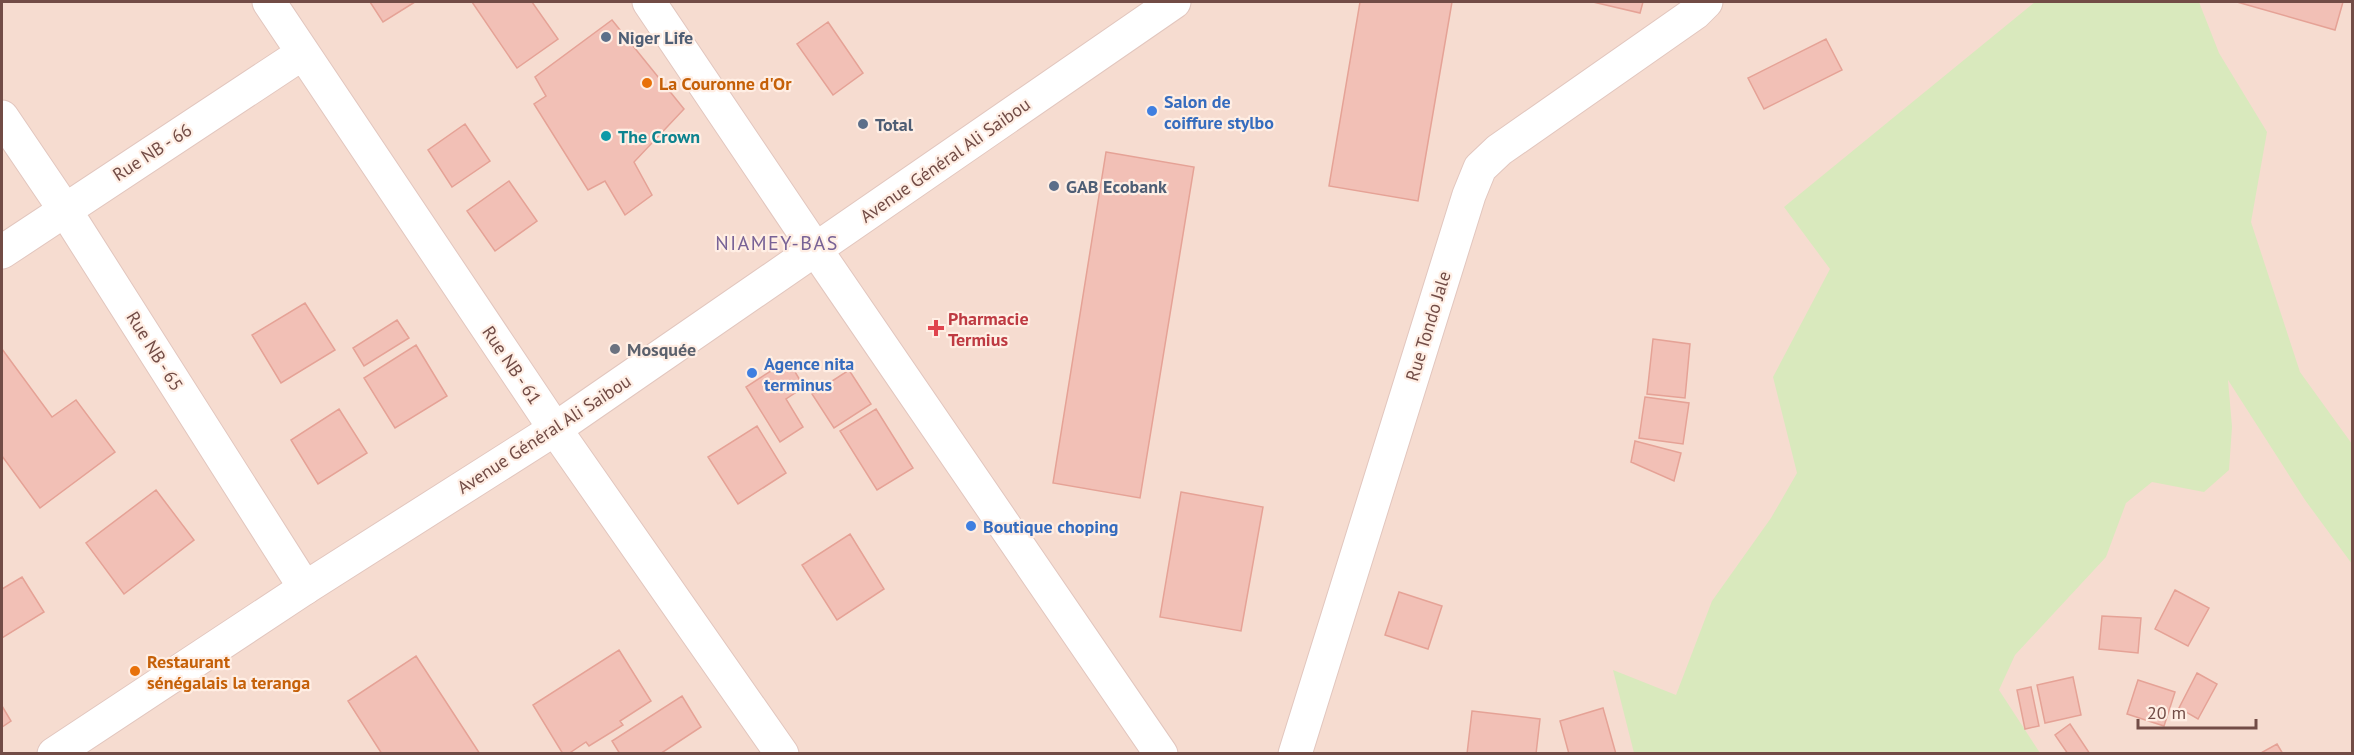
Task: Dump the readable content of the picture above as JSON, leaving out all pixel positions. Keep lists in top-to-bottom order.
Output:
{
  "streets": {
    "street": [
      "Rue NB - 66",
      "Avenue Général Ali Saibou",
      "Rue Tondo Jale",
      "Rue NB - 65",
      "Rue NB - 61"
    ]
  },
  "crossings": [
    ["Rue NB - 66", "Rue NB - 65"],
    ["Rue NB - 66", "Rue NB - 61"],
    ["Avenue Général Ali Saibou", "Rue NB - 65"],
    ["Avenue Général Ali Saibou", "Rue NB - 61"]
  ],
  "districts": ["NIAMEY-BAS"],
  "places": {
    "other": [
      "Niger Life",
      "La Couronne d'Or",
      "Salon de coiffure stylbo",
      "Total",
      "The Crown",
      "GAB Ecobank",
      "Mosquée",
      "Agence nita terminus",
      "Boutique choping",
      "Restaurant sénégalais la teranga"
    ],
    "health": ["Pharmacie Termius"]
  },
  "scale_bar": "20 m"
}
